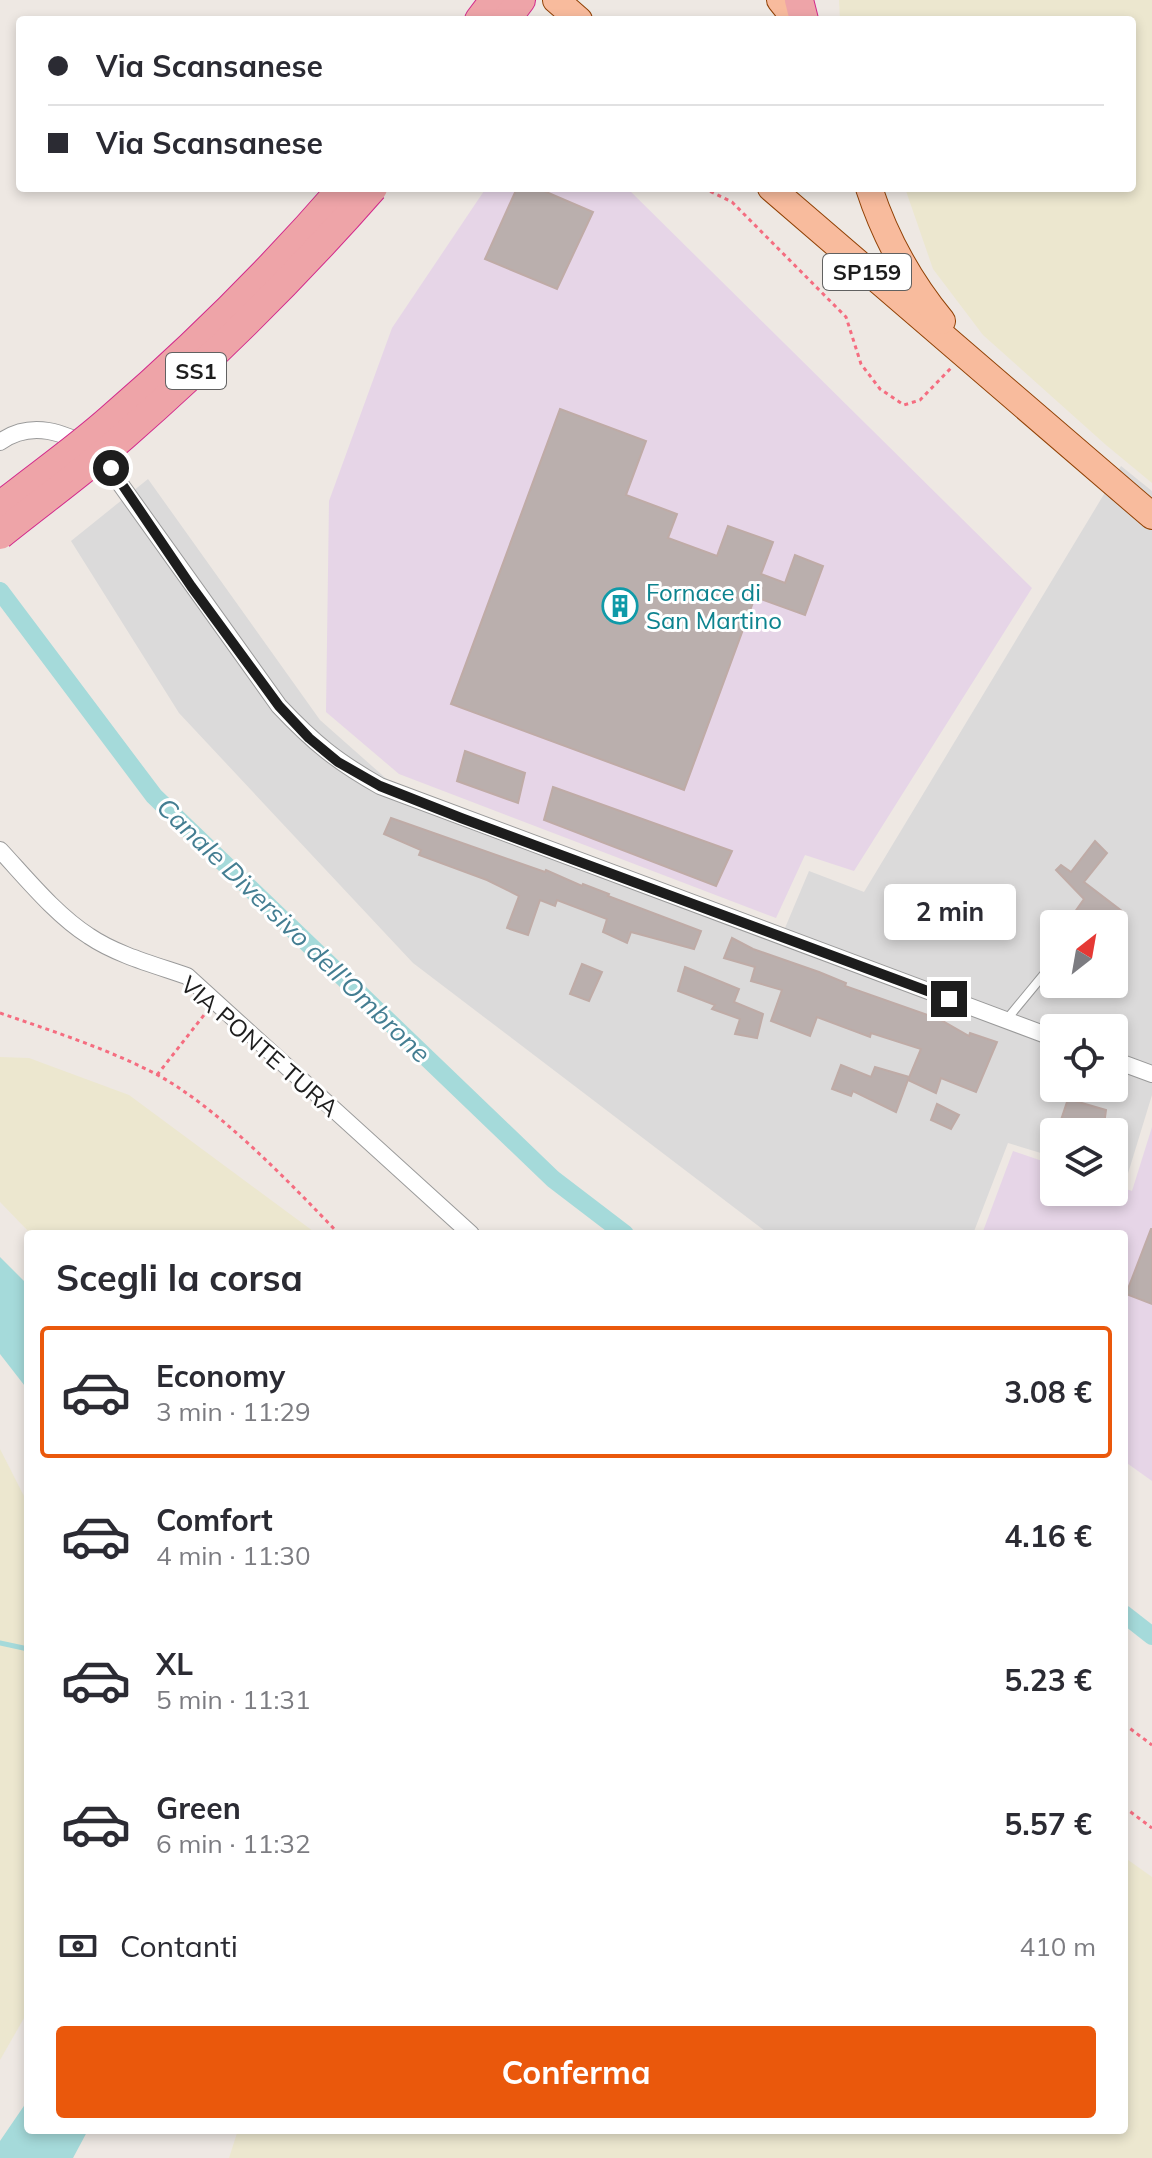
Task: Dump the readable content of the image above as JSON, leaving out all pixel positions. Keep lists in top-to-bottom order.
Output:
{
  "streets": {
    "highway": ["SS1"],
    "main road": ["SP159"],
    "street": ["VIA PONTE TURA"]
  },
  "water": ["Canale Diversivo dell'Ombrone"],
  "places": {
    "building": ["Fornace di San Martino"]
  },
  "north": "top right",
  "page": {
    "banner": ["Via Scansanese", "Via Scansanese"],
    "bubble": "2 min",
    "heading": "Scegli la corsa",
    "list": [
      {
        "name": "Economy",
        "note": "3 min · 11:29",
        "value": "3.08 €"
      },
      {
        "name": "Comfort",
        "note": "4 min · 11:30",
        "value": "4.16 €"
      },
      {
        "name": "XL",
        "note": "5 min · 11:31",
        "value": "5.23 €"
      },
      {
        "name": "Green",
        "note": "6 min · 11:32",
        "value": "5.57 €"
      }
    ],
    "pay": ["Contanti", "410 m"],
    "buttons": "Conferma"
  }
}
